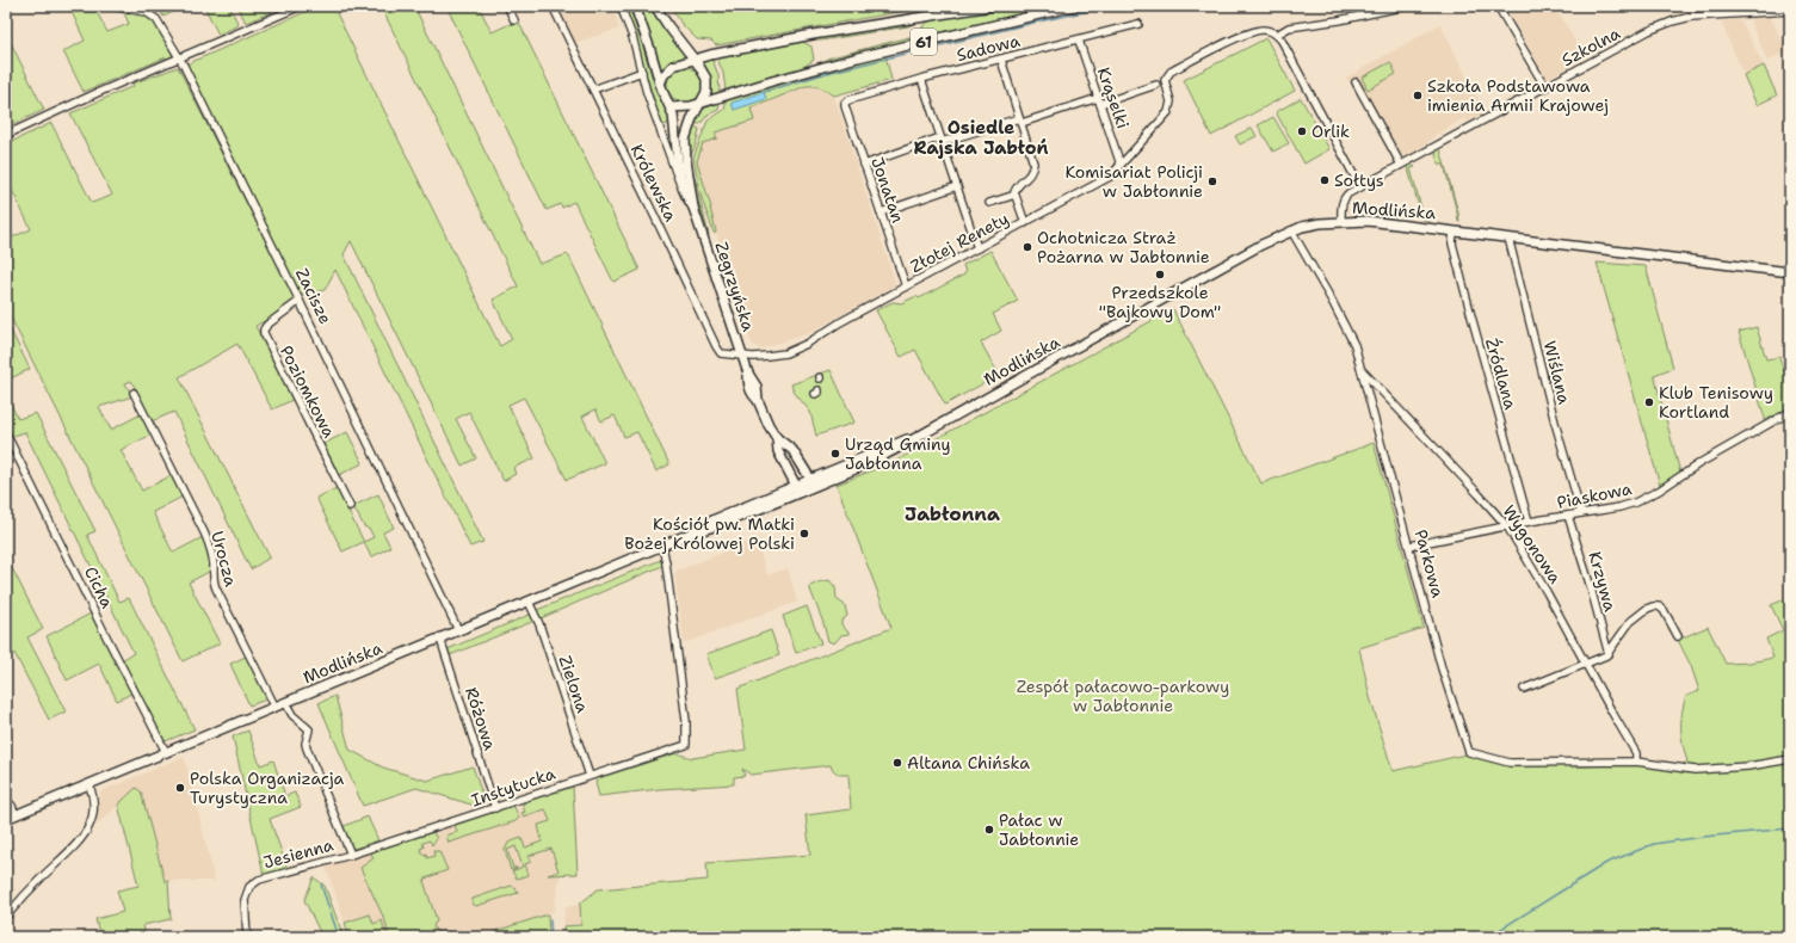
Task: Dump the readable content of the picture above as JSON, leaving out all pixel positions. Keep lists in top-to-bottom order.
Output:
{
  "streets": {
    "main road": ["61", "Modlińska", "Zegrzyńska"],
    "street": [
      "Szkolna",
      "Sadowa",
      "Krąselki",
      "Królewska",
      "Jonatan",
      "Złotej Renety",
      "Zacisze",
      "Wiślana",
      "Źródlana",
      "Poziomkowa",
      "Piaskowa",
      "Wygonowa",
      "Urocza",
      "Parkowa",
      "Krzywa",
      "Cicha",
      "Zielona",
      "Różowa",
      "Instytucka",
      "Jesienna"
    ]
  },
  "crossings": [
    ["61", "Zegrzyńska"],
    ["Szkolna", "Modlińska"],
    ["Sadowa", "Krąselki"],
    ["Sadowa", "Jonatan"],
    ["Krąselki", "Złotej Renety"],
    ["Królewska", "Złotej Renety"],
    ["Królewska", "Zegrzyńska"],
    ["Jonatan", "Złotej Renety"],
    ["Modlińska", "Zegrzyńska"],
    ["Modlińska", "Zacisze"],
    ["Modlińska", "Wiślana"],
    ["Modlińska", "Źródlana"],
    ["Modlińska", "Urocza"],
    ["Modlińska", "Parkowa"],
    ["Modlińska", "Cicha"],
    ["Modlińska", "Zielona"],
    ["Modlińska", "Różowa"],
    ["Modlińska", "Instytucka"],
    ["Złotej Renety", "Zegrzyńska"],
    ["Zacisze", "Poziomkowa"],
    ["Wiślana", "Piaskowa"],
    ["Źródlana", "Piaskowa"],
    ["Piaskowa", "Wygonowa"],
    ["Piaskowa", "Parkowa"],
    ["Piaskowa", "Krzywa"],
    ["Wygonowa", "Parkowa"],
    ["Zielona", "Instytucka"],
    ["Różowa", "Instytucka"],
    ["Instytucka", "Jesienna"]
  ],
  "districts": ["Osiedle Rajska Jabłoń", "Jabłonna"],
  "parks": ["Zespół pałacowo-parkowy w Jabłonnie"],
  "places": [
    "Szkoła Podstawowa imienia Armii Krajowej",
    "Orlik",
    "Sołtys",
    "Komisariat Policji w Jabłonnie",
    "Ochotnicza Straż Pożarna w Jabłonnie",
    "Przedszkole \"Bajkowy Dom\"",
    "Klub Tenisowy Kortland",
    "Urząd Gminy Jabłonna",
    "Kościół pw. Matki Bożej Królowej Polski",
    "Altana Chińska",
    "Polska Organizacja Turystyczna",
    "Pałac w Jabłonnie"
  ]
}
